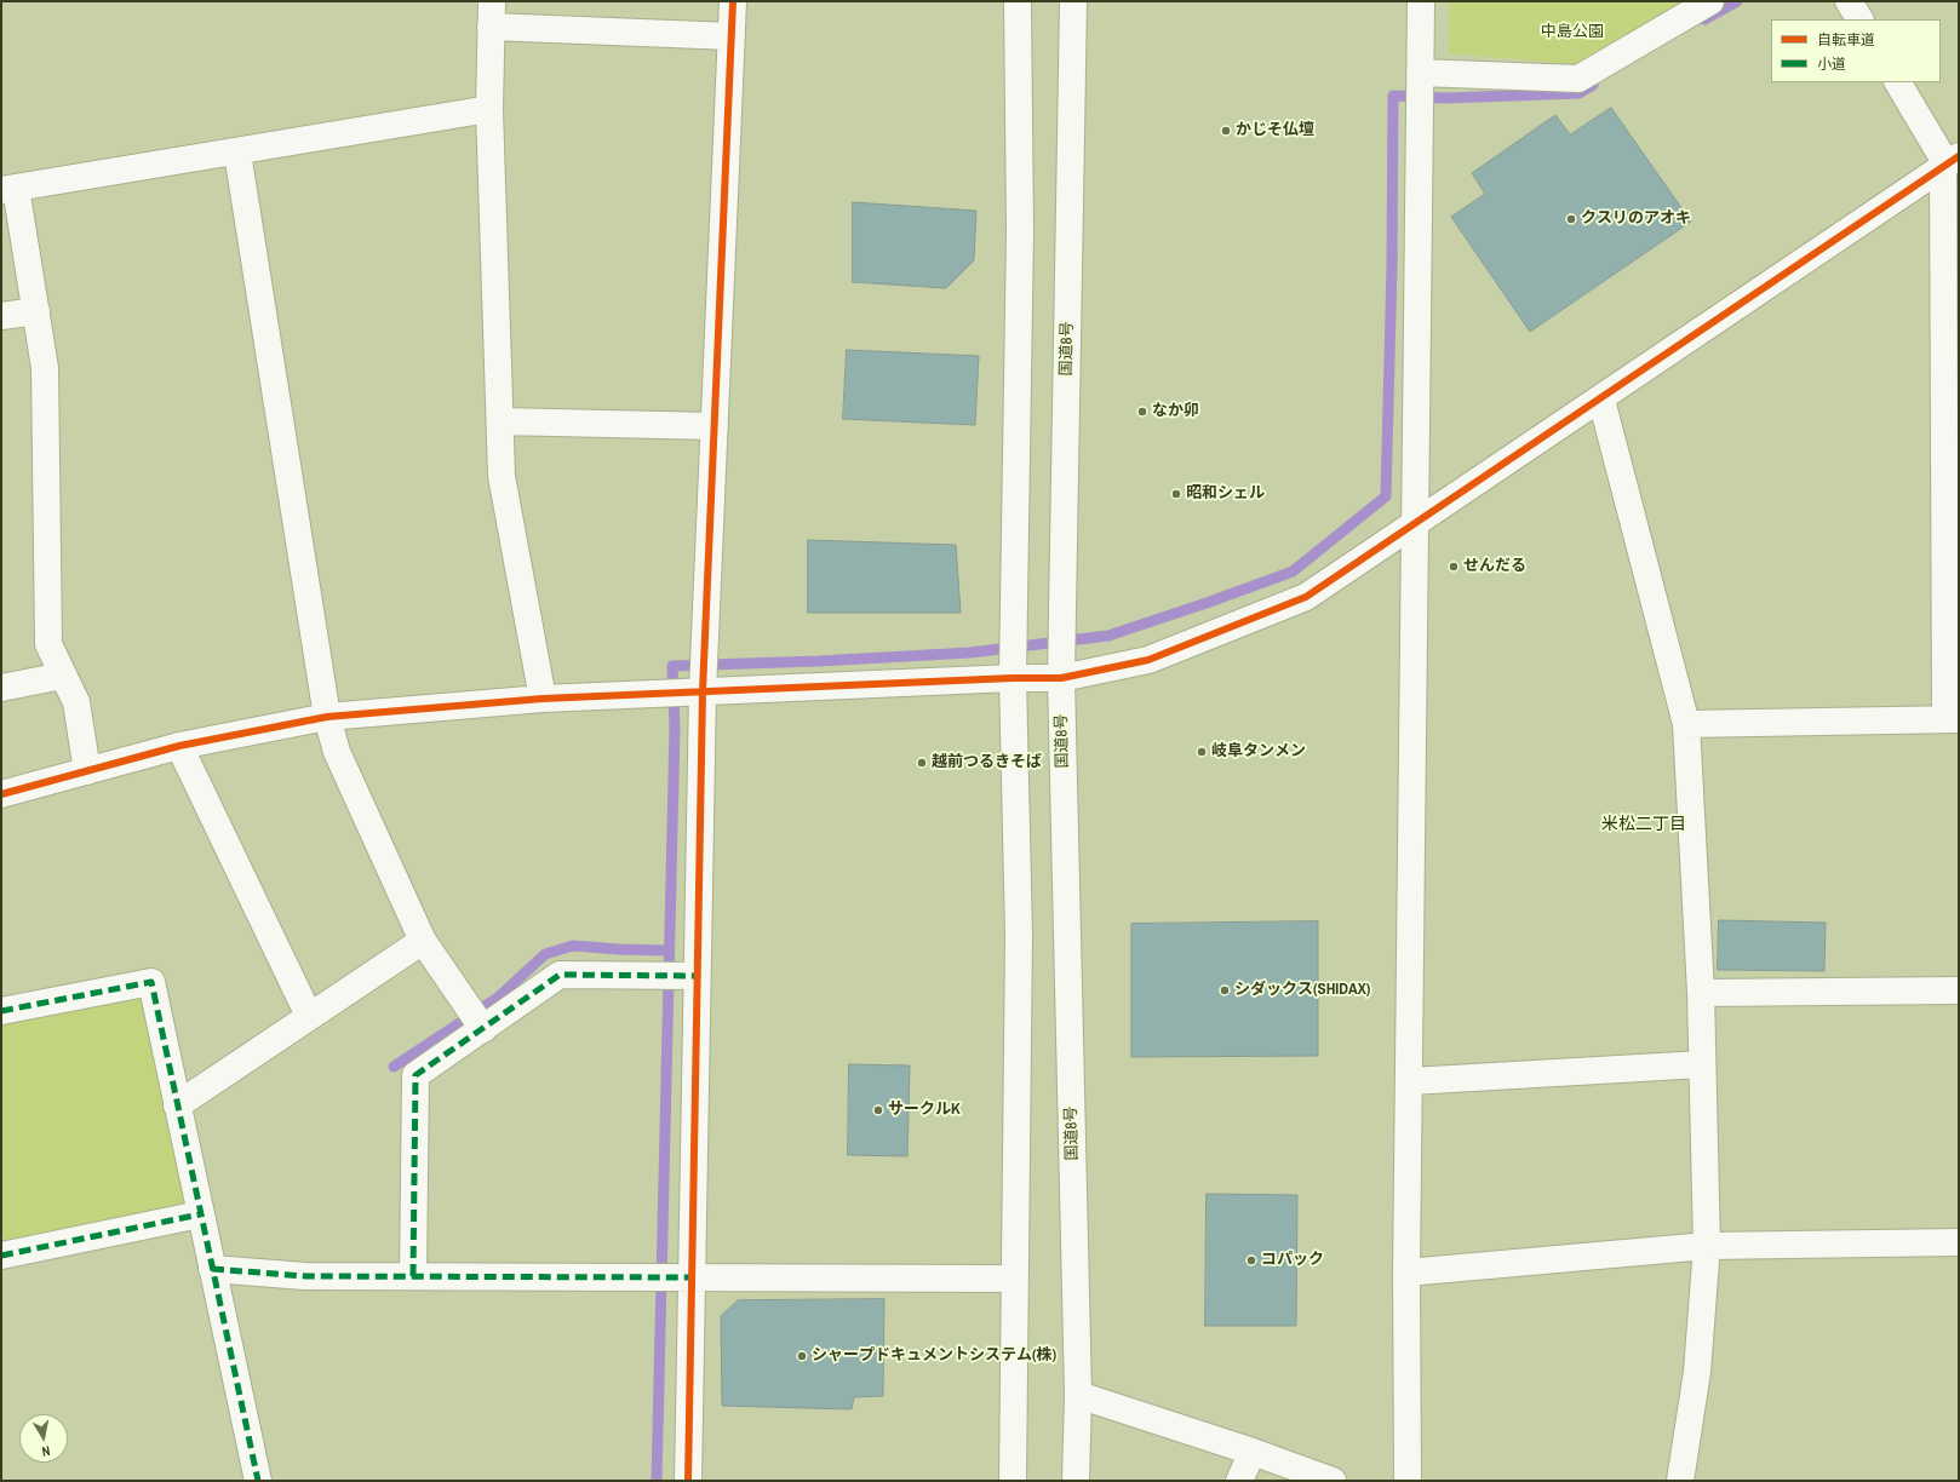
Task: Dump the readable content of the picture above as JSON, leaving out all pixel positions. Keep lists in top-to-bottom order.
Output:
{
  "streets": {
    "main road": ["国道8号"]
  },
  "districts": ["米松二丁目"],
  "parks": ["中島公園"],
  "places": [
    "かじそ仏壇",
    "クスリのアオキ",
    "なか卯",
    "昭和シェル",
    "せんだる",
    "岐阜タンメン",
    "越前つるきそば",
    "シダックス(SHIDAX)",
    "サークルK",
    "コパック",
    "シャープドキュメントシステム(株)"
  ],
  "legend": ["自転車道", "小道"],
  "north": "bottom"
}
